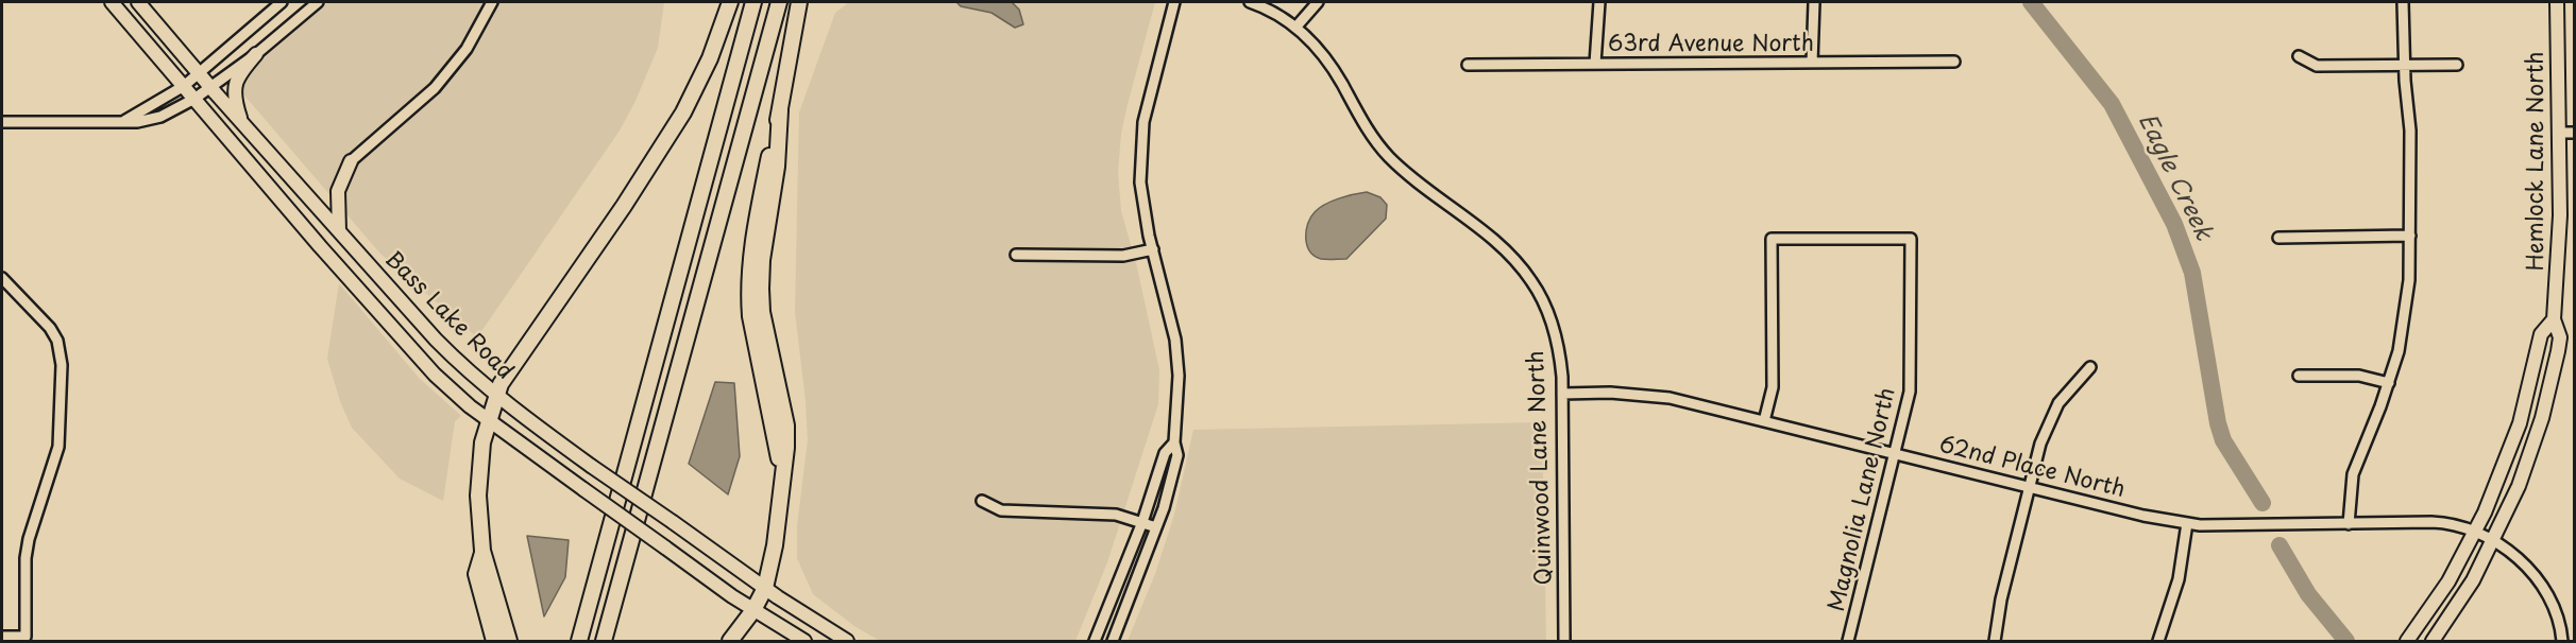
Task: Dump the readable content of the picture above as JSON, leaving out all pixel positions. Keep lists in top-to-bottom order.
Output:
{
  "streets": {
    "main road": ["Hemlock Lane North", "Bass Lake Road"],
    "street": [
      "63rd Avenue North",
      "Quinwood Lane North",
      "62nd Place North",
      "Magnolia Lane North"
    ]
  },
  "crossings": [
    ["Hemlock Lane North", "62nd Place North"],
    ["Quinwood Lane North", "62nd Place North"],
    ["62nd Place North", "Magnolia Lane North"]
  ],
  "water": ["Eagle Creek"]
}
